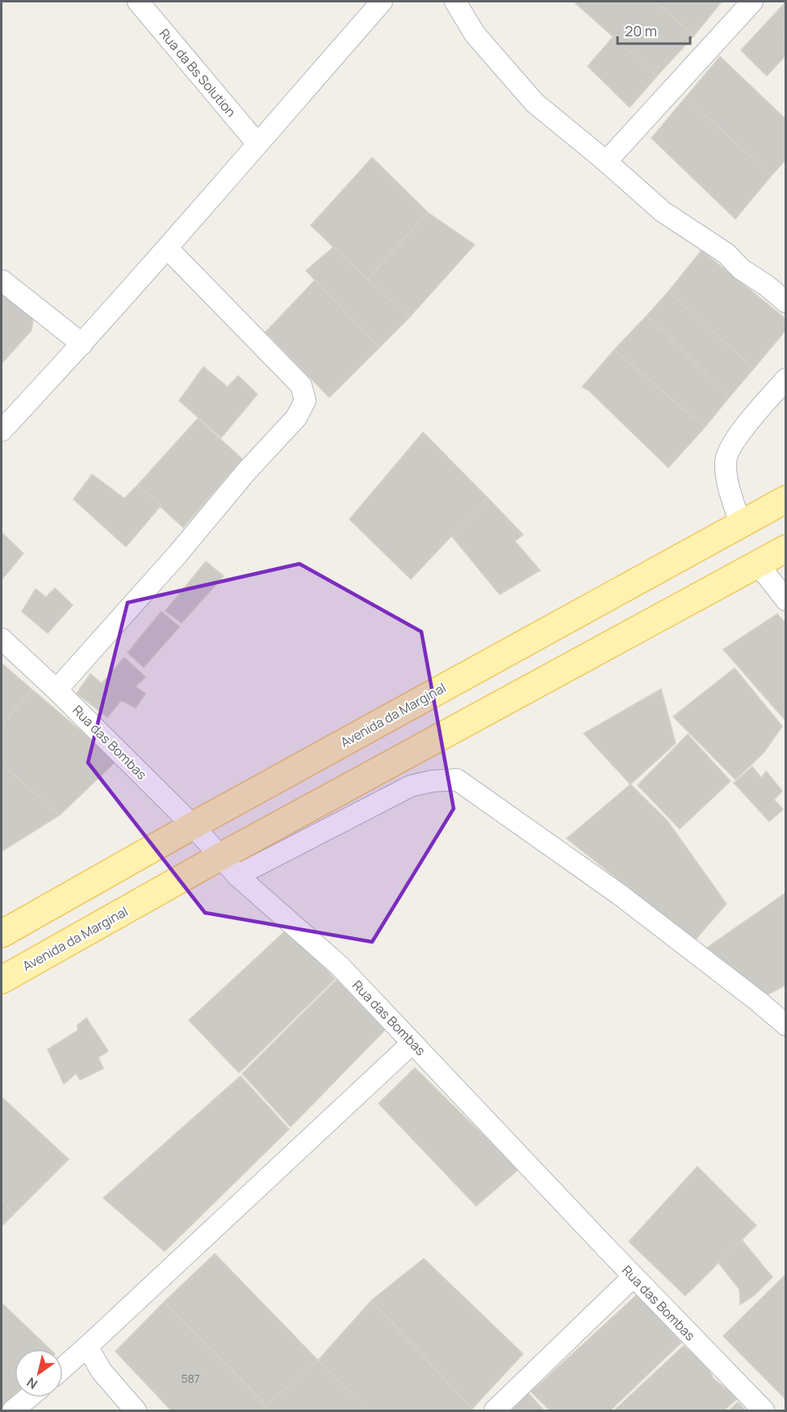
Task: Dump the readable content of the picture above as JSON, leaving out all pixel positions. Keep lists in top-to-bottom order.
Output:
{
  "streets": {
    "main road": ["Avenida da Marginal"],
    "street": ["Rua da Bs Solution", "Rua das Bombas"]
  },
  "crossings": [
    ["Avenida da Marginal", "Rua das Bombas"]
  ],
  "house_numbers": ["587"],
  "scale_bar": "20 m",
  "north": "bottom left"
}
